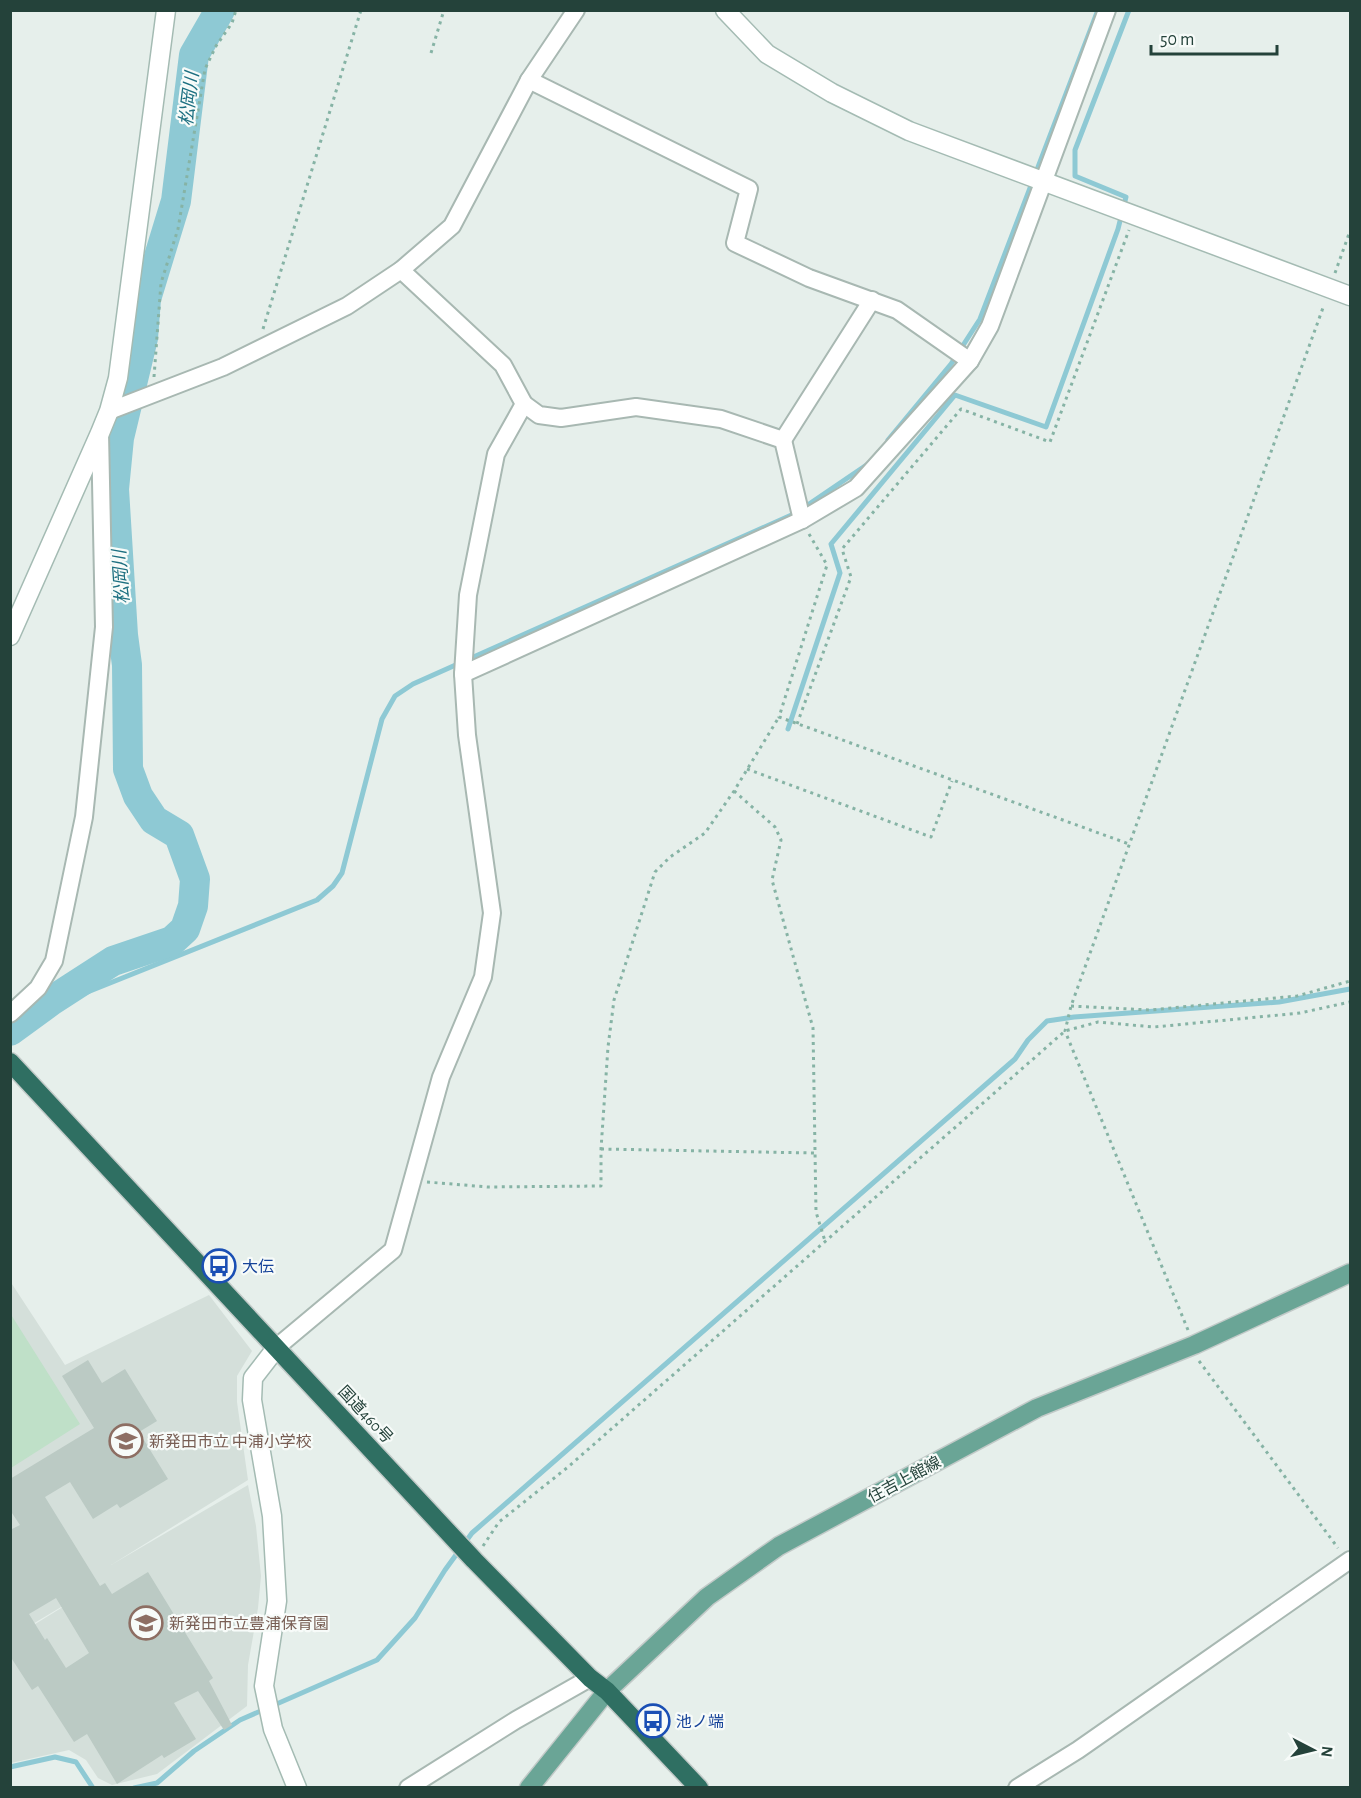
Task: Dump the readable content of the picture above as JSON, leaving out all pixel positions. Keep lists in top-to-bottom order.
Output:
{
  "streets": {
    "highway": ["国道460号"],
    "main road": ["住吉上館線"]
  },
  "crossings": [
    ["国道460号", "住吉上館線"]
  ],
  "water": ["松岡川"],
  "places": {
    "bus stop": ["大伝", "池ノ端"],
    "school or university": ["新発田市立 中浦小学校", "新発田市立豊浦保育園"]
  },
  "scale_bar": "50 m",
  "north": "right"
}
